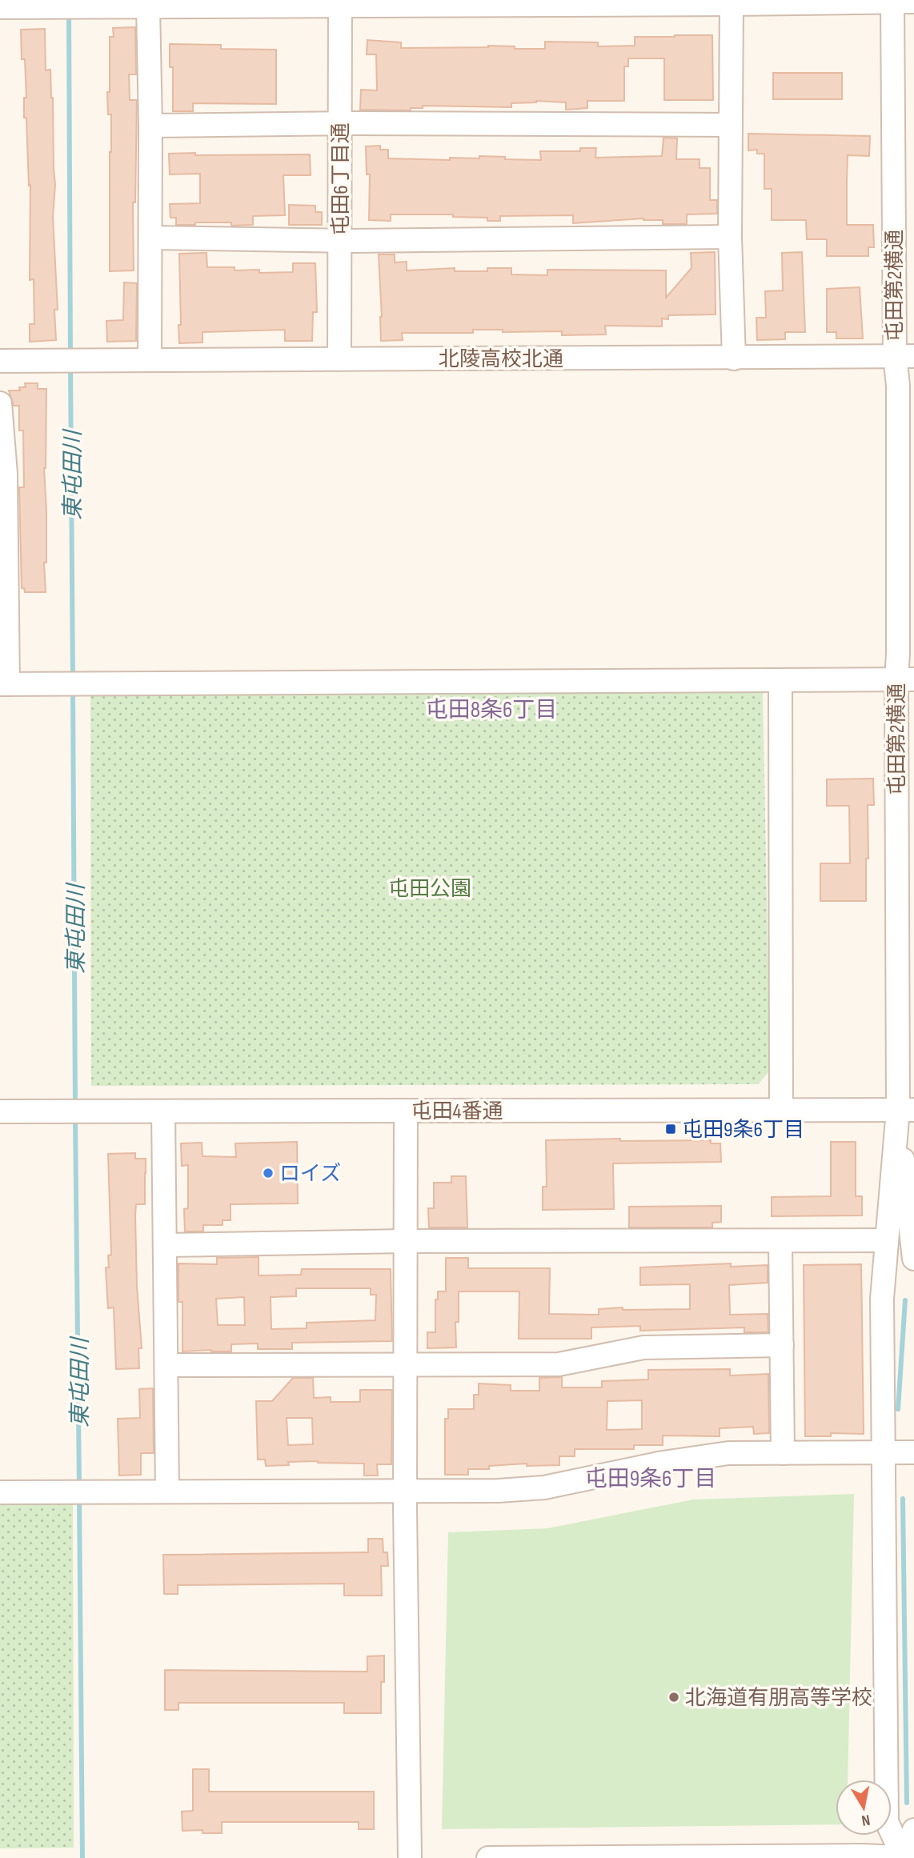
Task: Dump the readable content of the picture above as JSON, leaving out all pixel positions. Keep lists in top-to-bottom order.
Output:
{
  "streets": {
    "street": [
      "屯田6丁目通",
      "屯田第2横通",
      "北陵高校北通",
      "屯田4番通"
    ]
  },
  "crossings": [
    ["屯田6丁目通", "北陵高校北通"],
    ["屯田第2横通", "北陵高校北通"],
    ["屯田第2横通", "屯田4番通"]
  ],
  "districts": ["屯田8条6丁目", "屯田9条6丁目"],
  "water": ["東屯田川"],
  "parks": ["屯田公園"],
  "places": {
    "transit": ["屯田9条6丁目"],
    "other": ["ロイズ", "北海道有朋高等学校"]
  },
  "north": "bottom"
}
